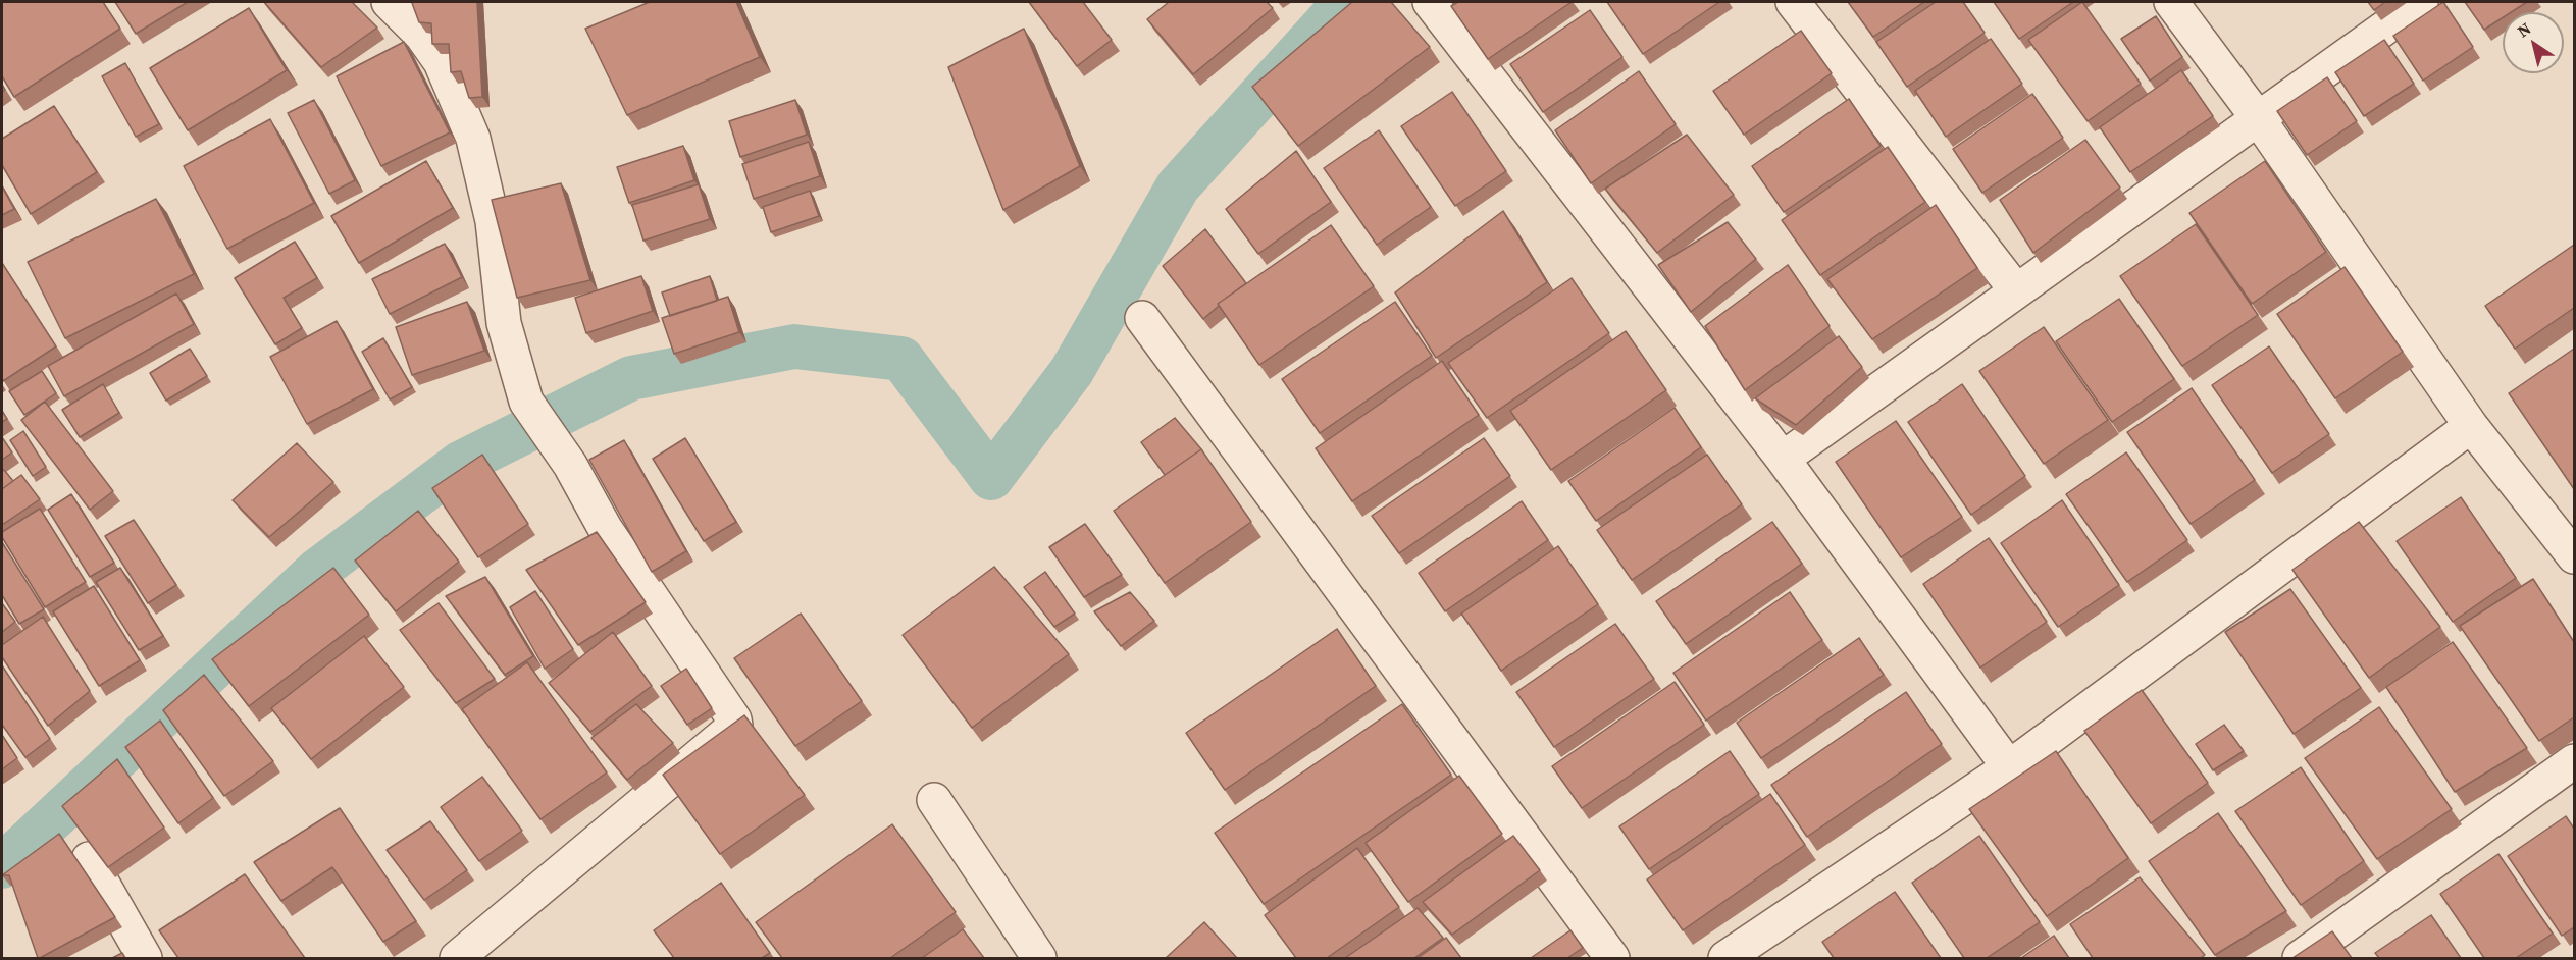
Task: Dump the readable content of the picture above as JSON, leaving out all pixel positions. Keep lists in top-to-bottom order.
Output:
{
  "north": "top left"
}
